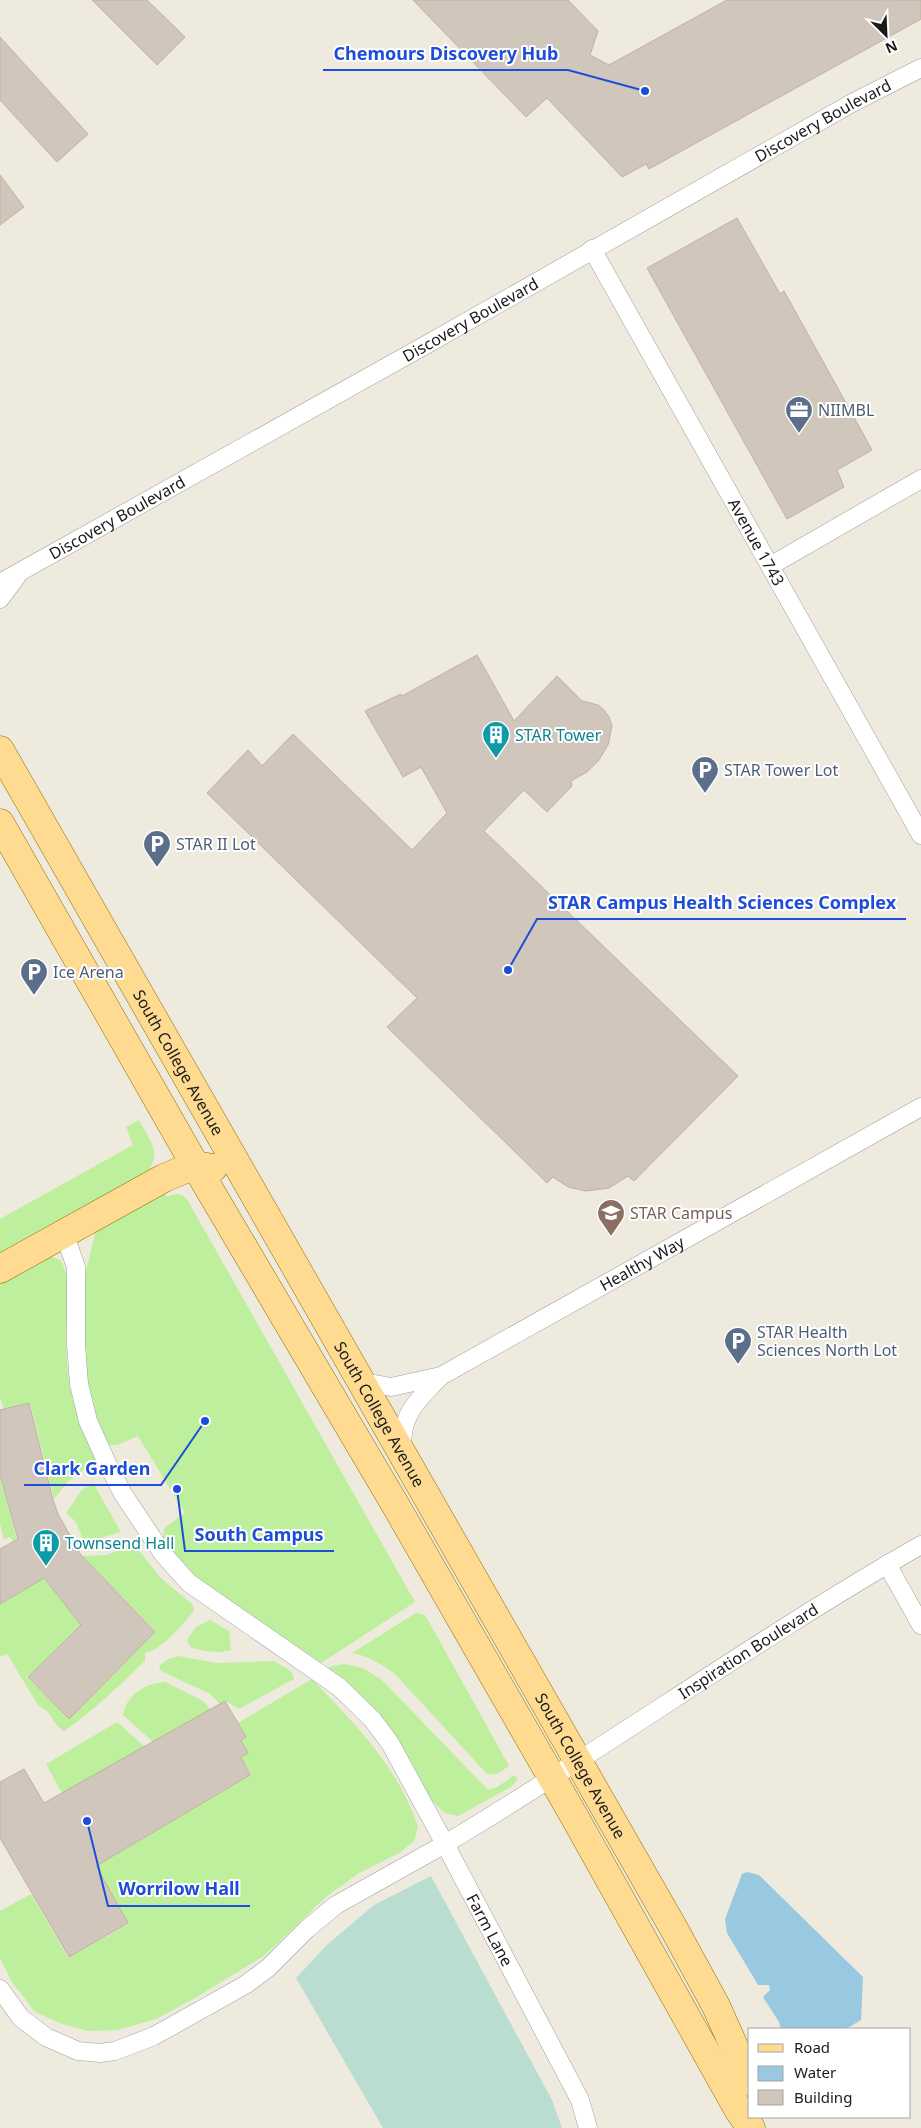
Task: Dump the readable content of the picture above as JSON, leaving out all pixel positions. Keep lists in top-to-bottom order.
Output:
{
  "streets": {
    "main road": ["South College Avenue"],
    "street": [
      "Discovery Boulevard",
      "Avenue 1743",
      "Healthy Way",
      "Inspiration Boulevard",
      "Farm Lane"
    ]
  },
  "crossings": [
    ["Discovery Boulevard", "Avenue 1743"],
    ["South College Avenue", "Healthy Way"],
    ["South College Avenue", "Inspiration Boulevard"]
  ],
  "places": {
    "other": [
      "Chemours Discovery Hub",
      "STAR Campus Health Sciences Complex",
      "Clark Garden",
      "South Campus",
      "Worrilow Hall"
    ],
    "office": ["NIIMBL"],
    "building": ["STAR Tower", "Townsend Hall"],
    "parking": [
      "STAR Tower Lot",
      "STAR II Lot",
      "Ice Arena",
      "STAR Health Sciences North Lot"
    ],
    "school or university": ["STAR Campus"]
  },
  "legend": ["Road", "Water", "Building"],
  "north": "bottom right"
}
